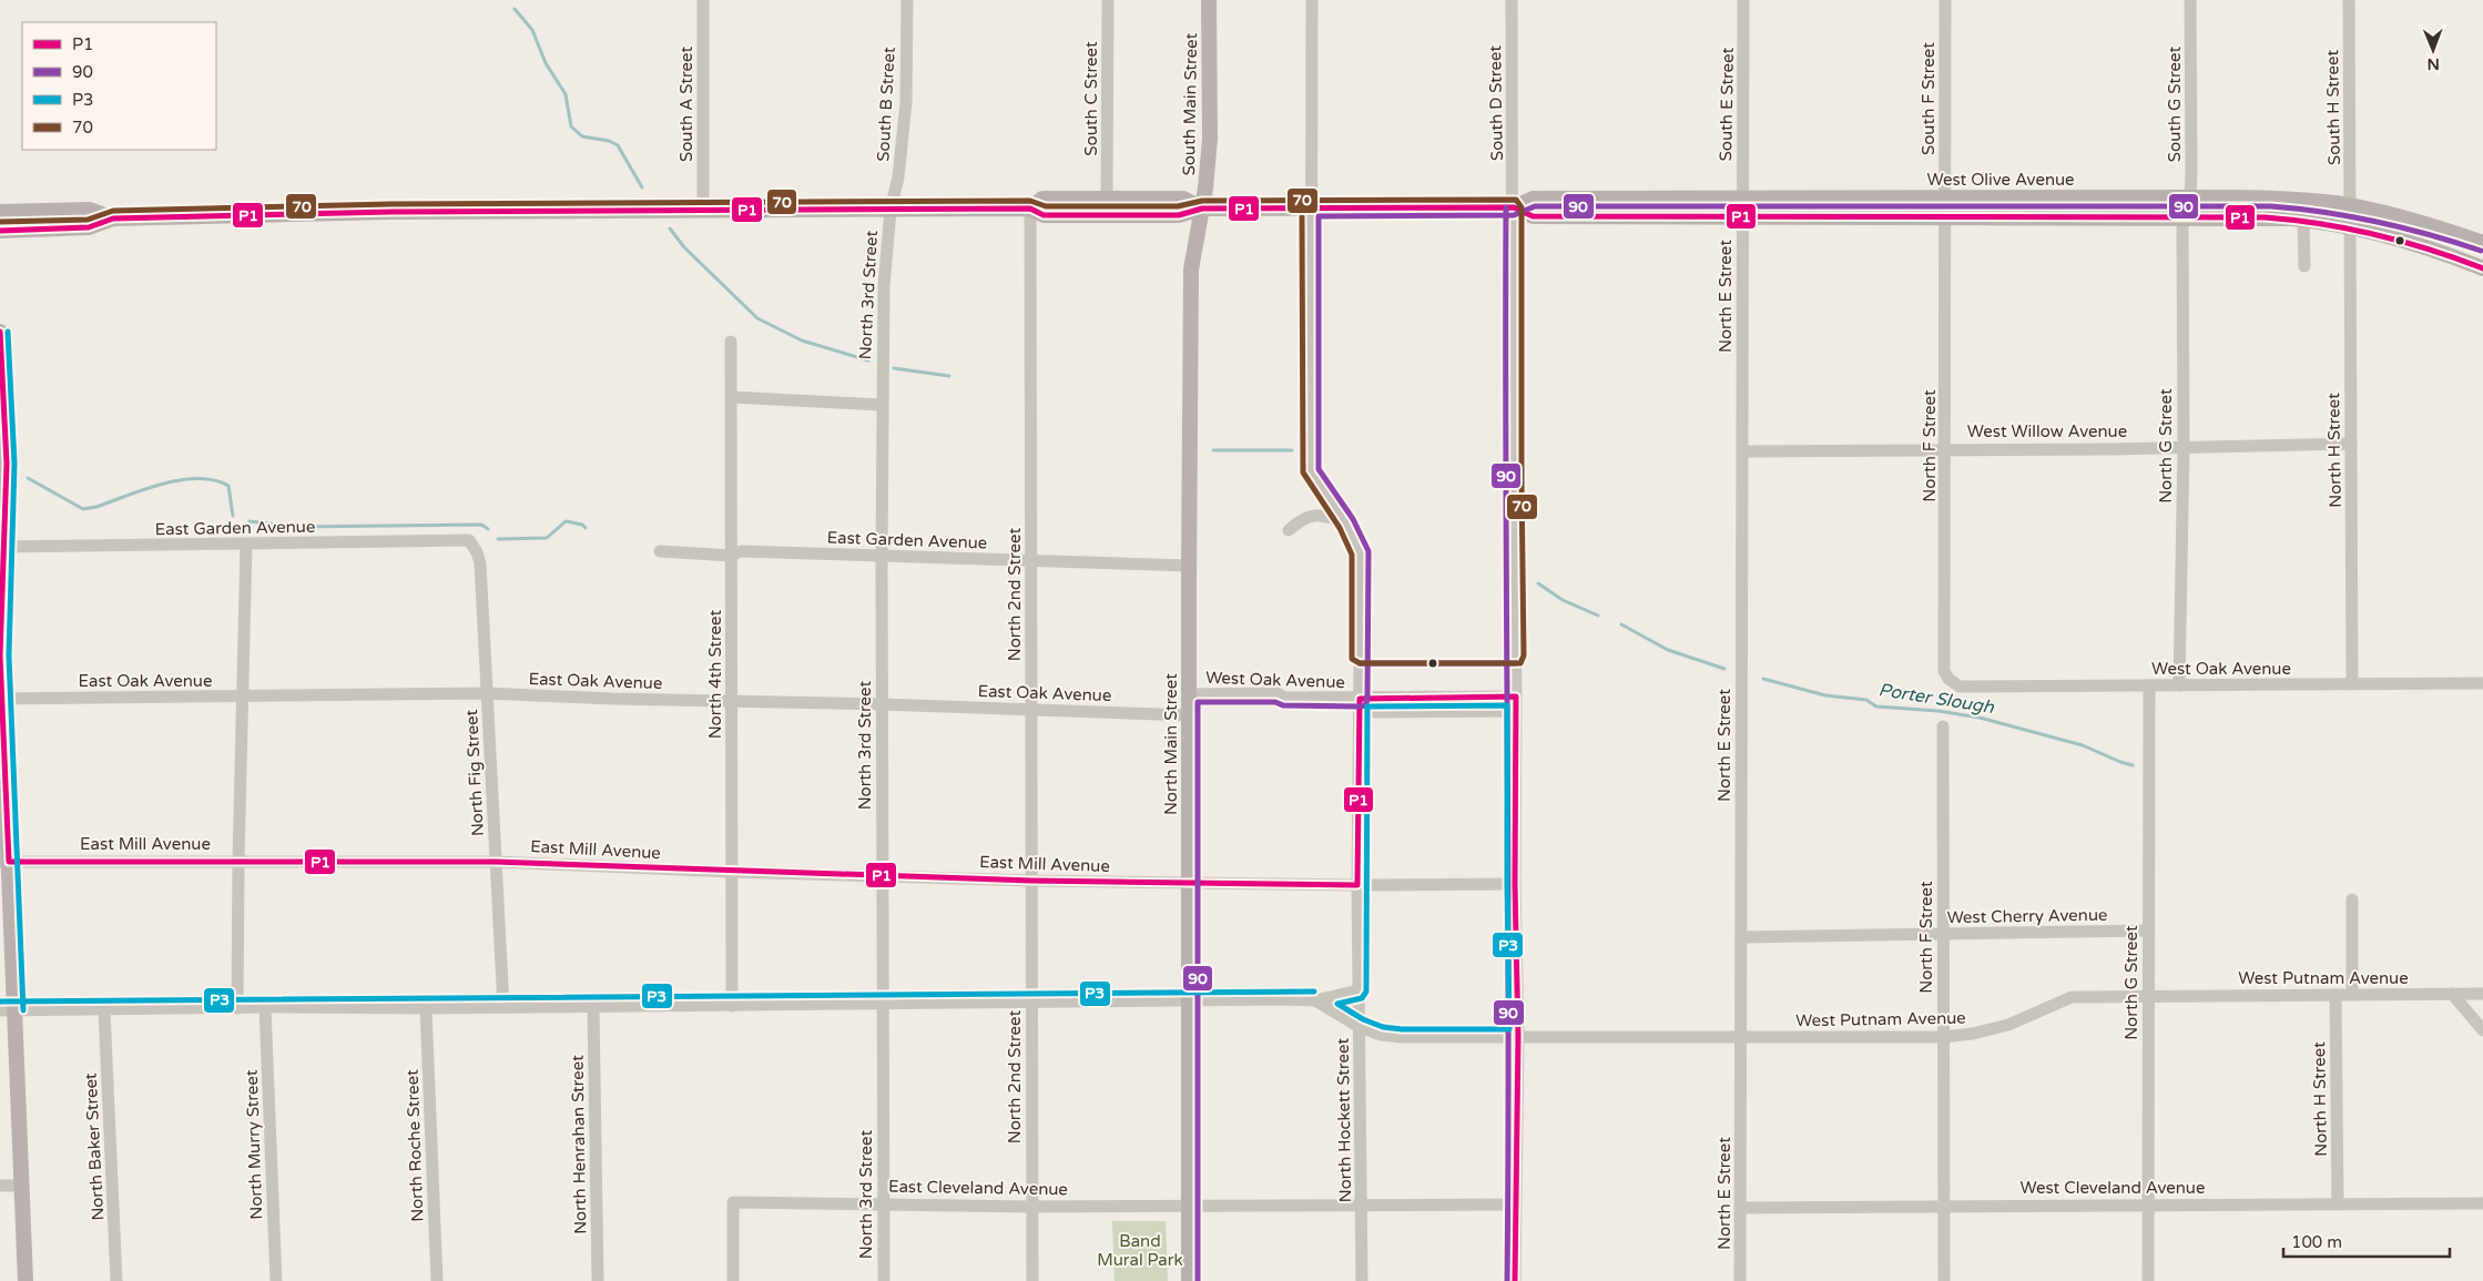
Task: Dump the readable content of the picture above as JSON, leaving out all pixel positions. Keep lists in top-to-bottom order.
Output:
{
  "streets": {
    "main road": ["South Main Street", "West Olive Avenue", "North Main Street"],
    "street": [
      "South C Street",
      "South F Street",
      "South D Street",
      "South A Street",
      "South B Street",
      "South E Street",
      "South G Street",
      "South H Street",
      "North 3rd Street",
      "North E Street",
      "West Willow Avenue",
      "North F Street",
      "North G Street",
      "North H Street",
      "East Garden Avenue",
      "North 2nd Street",
      "West Oak Avenue",
      "North 4th Street",
      "East Oak Avenue",
      "North Fig Street",
      "East Mill Avenue",
      "West Cherry Avenue",
      "West Putnam Avenue",
      "North Hockett Street",
      "North Murry Street",
      "North Henrahan Street",
      "North Roche Street",
      "North Baker Street",
      "East Cleveland Avenue",
      "West Cleveland Avenue"
    ]
  },
  "crossings": [
    ["South F Street", "West Olive Avenue"],
    ["South F Street", "North F Street"],
    ["South D Street", "West Olive Avenue"],
    ["South D Street", "West Oak Avenue"],
    ["South D Street", "East Mill Avenue"],
    ["South D Street", "West Putnam Avenue"],
    ["South B Street", "North 3rd Street"],
    ["South Main Street", "West Olive Avenue"],
    ["South Main Street", "North Main Street"],
    ["South E Street", "West Olive Avenue"],
    ["South E Street", "North E Street"],
    ["South G Street", "West Olive Avenue"],
    ["South G Street", "North G Street"],
    ["South H Street", "West Olive Avenue"],
    ["South H Street", "North H Street"],
    ["West Olive Avenue", "North E Street"],
    ["West Olive Avenue", "North F Street"],
    ["West Olive Avenue", "North G Street"],
    ["West Olive Avenue", "North H Street"],
    ["West Olive Avenue", "North Main Street"],
    ["West Olive Avenue", "North Hockett Street"],
    ["North 3rd Street", "East Garden Avenue"],
    ["North 3rd Street", "East Oak Avenue"],
    ["North 3rd Street", "East Mill Avenue"],
    ["North 3rd Street", "East Cleveland Avenue"],
    ["North E Street", "West Willow Avenue"],
    ["North E Street", "West Cherry Avenue"],
    ["North E Street", "West Putnam Avenue"],
    ["North E Street", "West Cleveland Avenue"],
    ["West Willow Avenue", "North F Street"],
    ["West Willow Avenue", "North G Street"],
    ["West Willow Avenue", "North H Street"],
    ["North F Street", "West Oak Avenue"],
    ["North F Street", "West Cherry Avenue"],
    ["North F Street", "West Putnam Avenue"],
    ["North F Street", "West Cleveland Avenue"],
    ["North G Street", "West Oak Avenue"],
    ["North G Street", "West Cherry Avenue"],
    ["North G Street", "West Putnam Avenue"],
    ["North G Street", "West Cleveland Avenue"],
    ["North H Street", "West Oak Avenue"],
    ["North H Street", "West Putnam Avenue"],
    ["North H Street", "West Cleveland Avenue"],
    ["East Garden Avenue", "North 2nd Street"],
    ["East Garden Avenue", "North 4th Street"],
    ["East Garden Avenue", "North Main Street"],
    ["East Garden Avenue", "North Fig Street"],
    ["North 2nd Street", "East Oak Avenue"],
    ["North 2nd Street", "East Mill Avenue"],
    ["North 2nd Street", "East Cleveland Avenue"],
    ["West Oak Avenue", "North Main Street"],
    ["West Oak Avenue", "North Hockett Street"],
    ["North 4th Street", "East Oak Avenue"],
    ["North 4th Street", "East Mill Avenue"],
    ["East Oak Avenue", "North Main Street"],
    ["East Oak Avenue", "North Fig Street"],
    ["North Main Street", "East Mill Avenue"],
    ["North Main Street", "East Cleveland Avenue"],
    ["North Fig Street", "East Mill Avenue"],
    ["East Mill Avenue", "North Hockett Street"],
    ["West Putnam Avenue", "North Hockett Street"]
  ],
  "water": ["Porter Slough"],
  "parks": ["Band Mural Park"],
  "lines": [
    "transit line 70",
    "transit line 90",
    "transit line P1",
    "transit line P3"
  ],
  "legend": [
    "P1",
    "90",
    "P3",
    "70"
  ],
  "scale_bar": "100 m",
  "north": "bottom"
}
